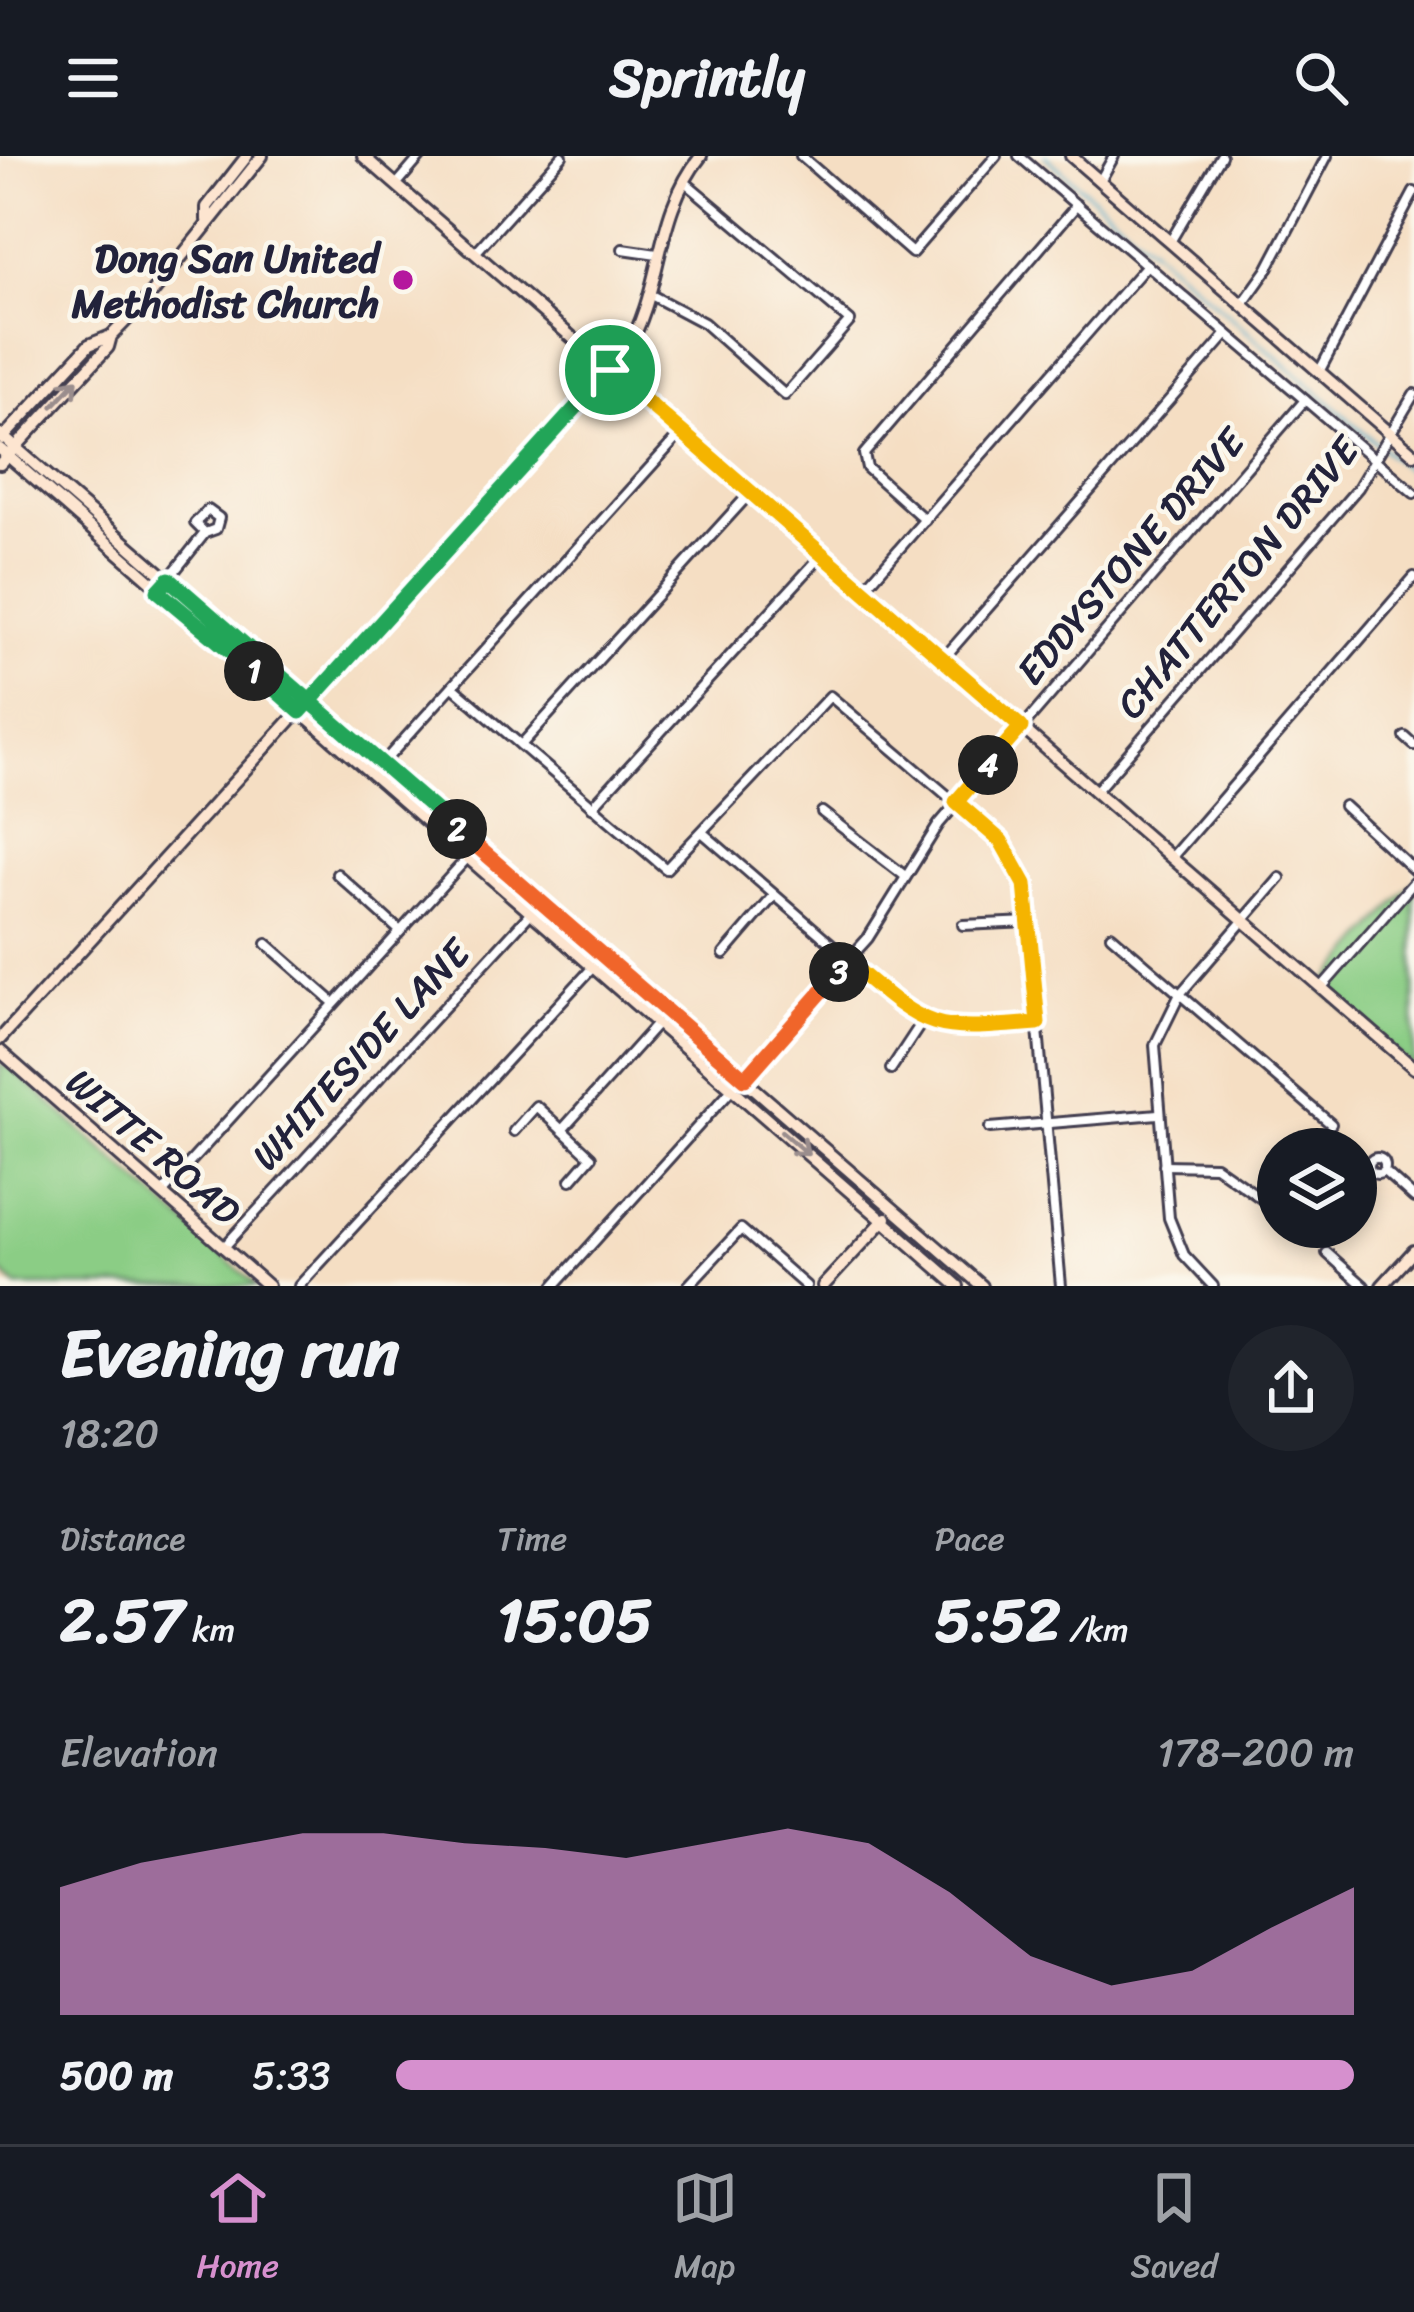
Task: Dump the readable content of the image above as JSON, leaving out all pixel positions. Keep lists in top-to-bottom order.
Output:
{
  "streets": {
    "main road": ["WITTE ROAD"],
    "street": ["EDDYSTONE DRIVE", "CHATTERTON DRIVE", "WHITESIDE LANE"]
  },
  "crossings": [
    ["WHITESIDE LANE", "WITTE ROAD"]
  ],
  "places": ["Dong San United Methodist Church"],
  "page": {
    "header": "Sprintly",
    "pins": [
      "1",
      "4",
      "2",
      "3"
    ],
    "heading": ["Evening run", "18:20"],
    "stats": [
      ["Distance", "2.57 km"],
      ["Time", "15:05"],
      ["Pace", "5:52 /km"]
    ],
    "chart": ["Elevation", "178–200 m"],
    "list": [
      {
        "name": "500 m",
        "note": "5:33"
      }
    ],
    "tabs": ["Home", "Map", "Saved"]
  }
}
